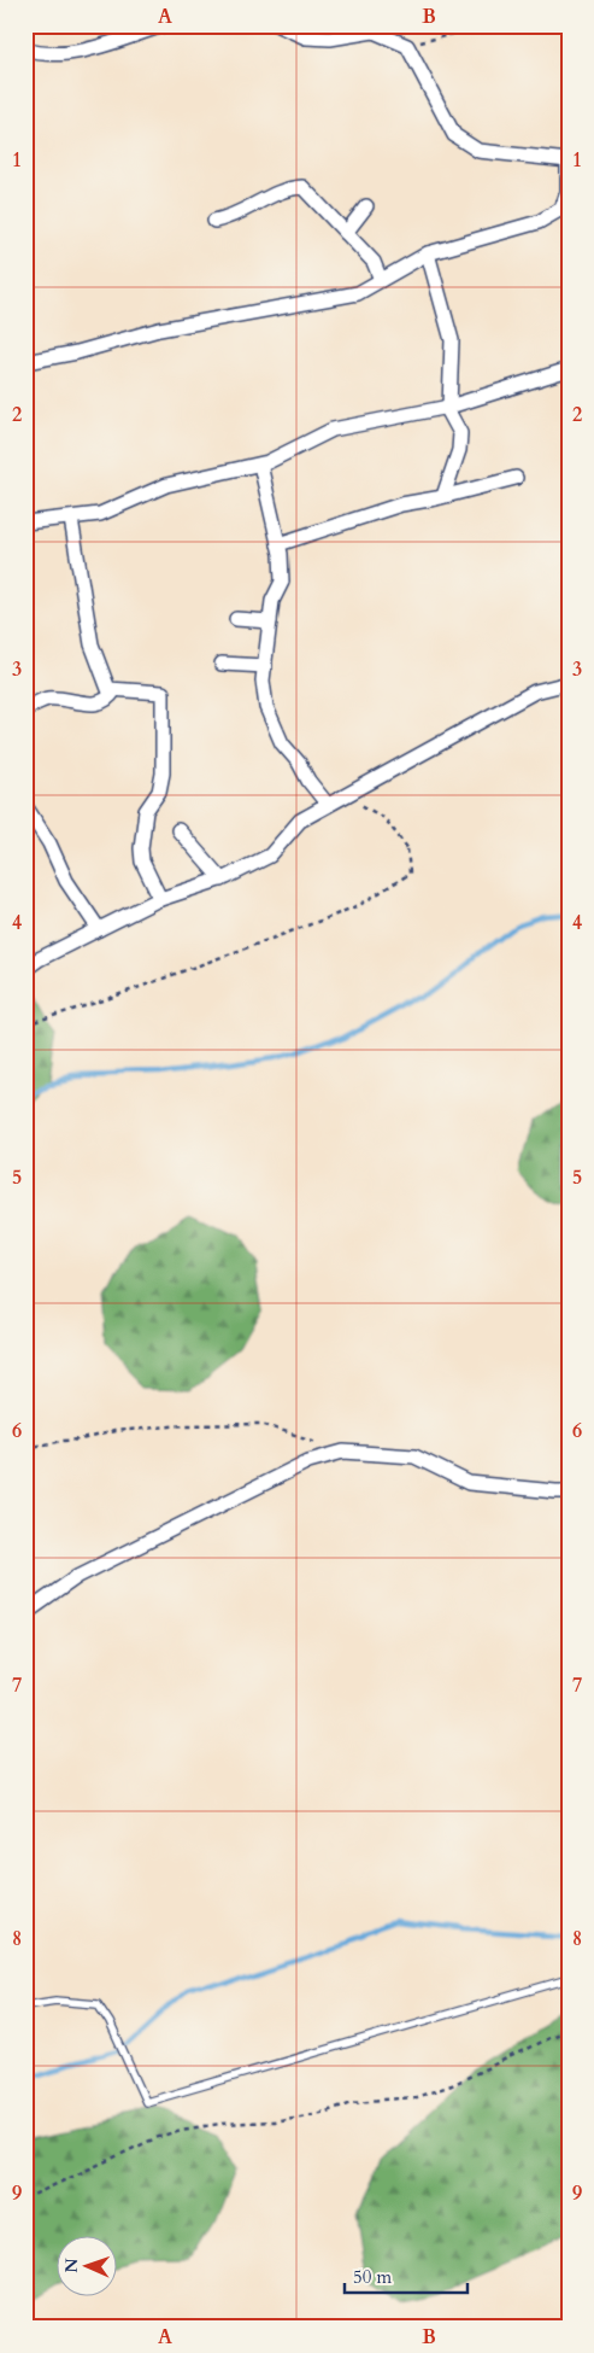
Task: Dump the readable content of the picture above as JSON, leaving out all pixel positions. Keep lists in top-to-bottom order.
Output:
{
  "scale_bar": "50 m",
  "north": "left",
  "grid": {
    "columns": ["A", "B"],
    "rows": [
      "1",
      "2",
      "3",
      "4",
      "5",
      "6",
      "7",
      "8",
      "9"
    ]
  }
}
